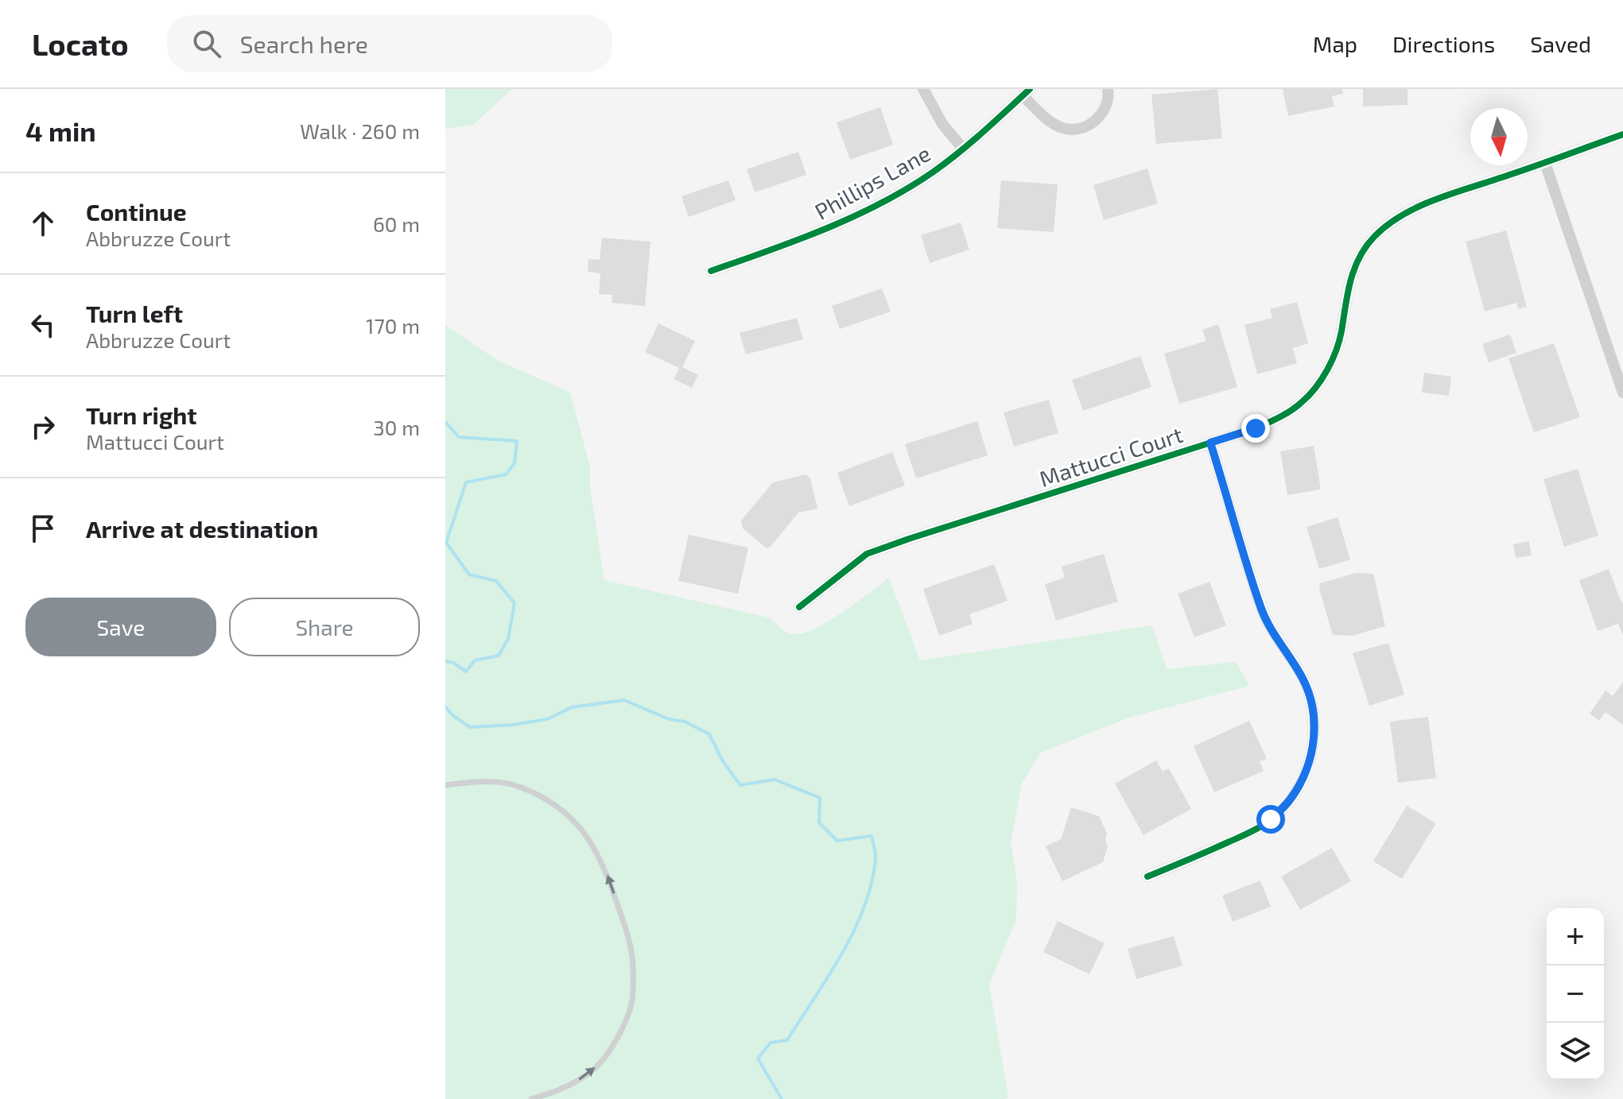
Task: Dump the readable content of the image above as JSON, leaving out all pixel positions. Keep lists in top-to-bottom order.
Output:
{
  "streets": {
    "street": ["Phillips Lane", "Mattucci Court"]
  },
  "north": "bottom",
  "page": {
    "header": "Locato",
    "search": "Search here",
    "nav": ["Map", "Directions", "Saved"],
    "heading": ["4 min", "Walk · 260 m"],
    "list": [
      ["Continue", "Abbruzze Court", "60 m"],
      ["Turn left", "Abbruzze Court", "170 m"],
      ["Turn right", "Mattucci Court", "30 m"],
      "Arrive at destination"
    ],
    "buttons": ["Save", "Share"],
    "map_buttons": ["+", "−"]
  }
}
